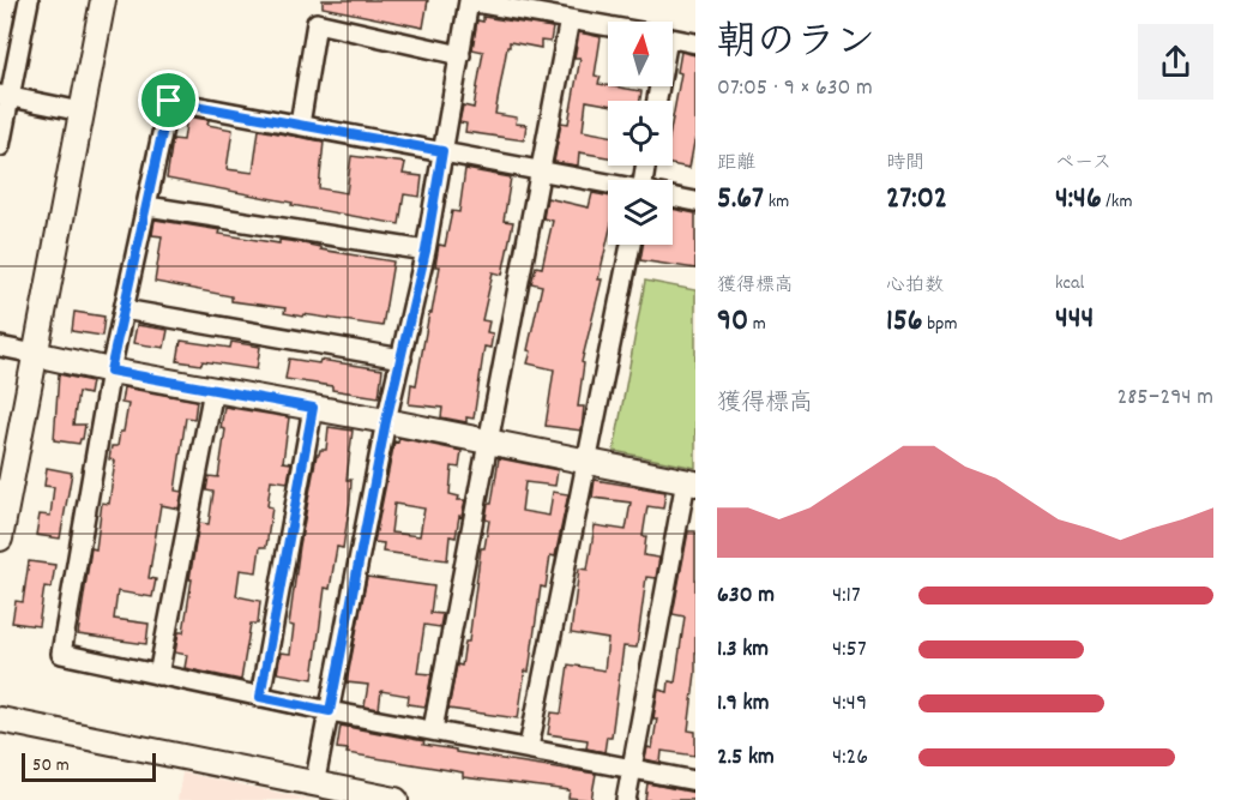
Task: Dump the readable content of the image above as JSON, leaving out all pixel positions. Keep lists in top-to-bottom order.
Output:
{
  "scale_bar": "50 m",
  "north": "top",
  "page": {
    "heading": ["朝のラン", "07:05 · 9 × 630 m"],
    "stats": [
      ["距離", "5.67 km"],
      ["時間", "27:02"],
      ["ペース", "4:46 /km"],
      ["獲得標高", "90 m"],
      ["心拍数", "156 bpm"],
      ["kcal", "444"]
    ],
    "chart": ["獲得標高", "285–294 m"],
    "list": [
      {
        "name": "630 m",
        "note": "4:17"
      },
      {
        "name": "1.3 km",
        "note": "4:57"
      },
      {
        "name": "1.9 km",
        "note": "4:49"
      },
      {
        "name": "2.5 km",
        "note": "4:26"
      }
    ],
    "scale": "50 m"
  }
}
